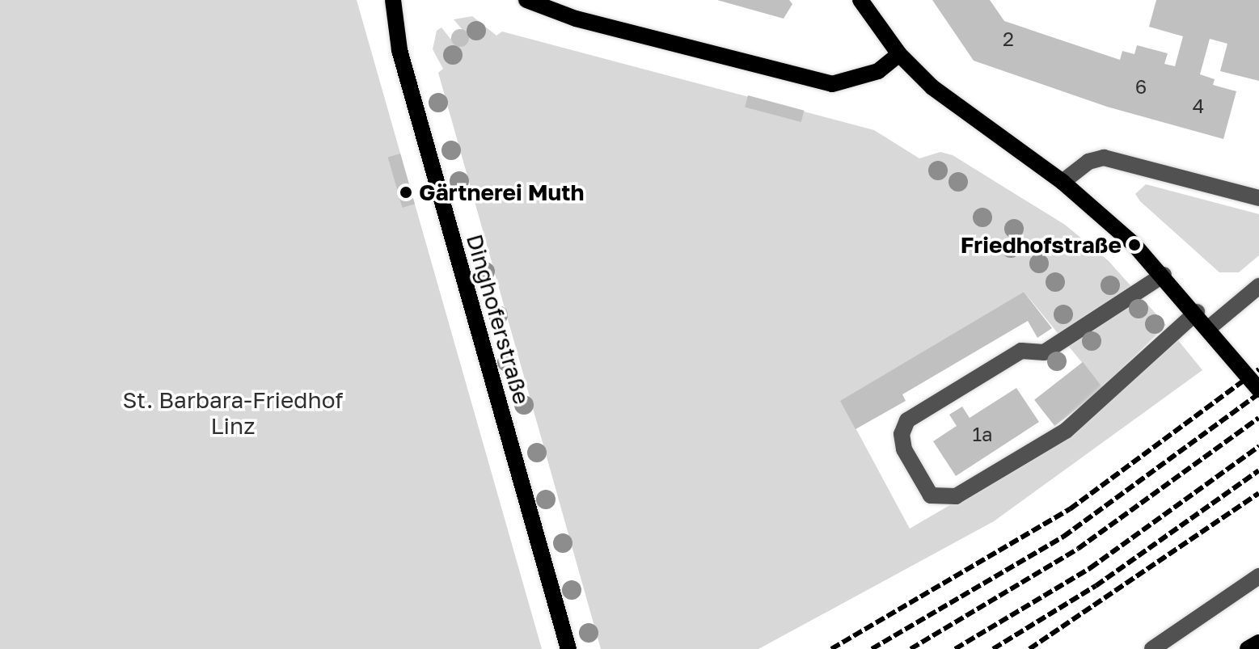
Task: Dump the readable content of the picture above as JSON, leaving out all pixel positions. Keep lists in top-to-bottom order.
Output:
{
  "streets": {
    "main road": ["Dinghoferstraße"]
  },
  "parks": ["St. Barbara-Friedhof Linz"],
  "places": ["Gärtnerei Muth", "Friedhofstraße"],
  "house_numbers": [
    "2",
    "6",
    "4",
    "1a"
  ]
}
